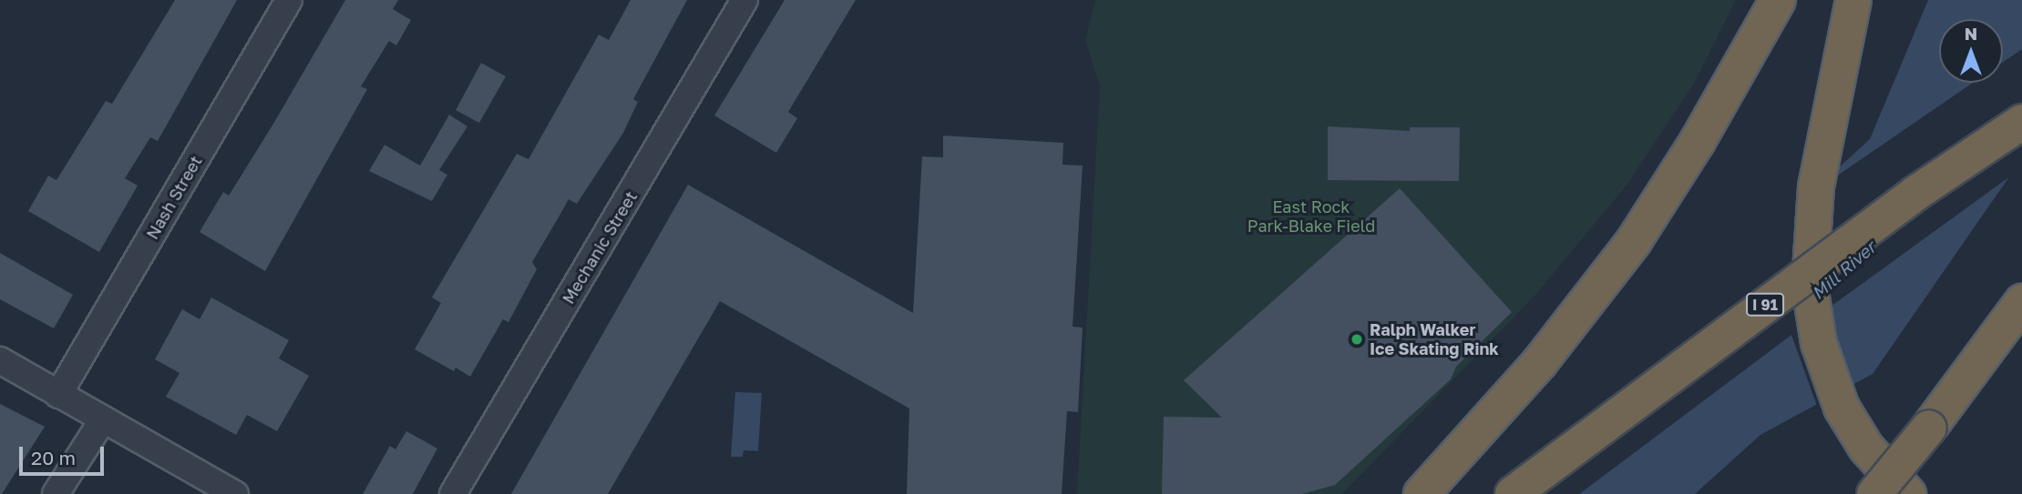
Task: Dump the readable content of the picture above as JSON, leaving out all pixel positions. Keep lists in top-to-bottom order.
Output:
{
  "streets": {
    "highway": ["I 91"],
    "street": ["Nash Street", "Mechanic Street"]
  },
  "water": ["Mill River"],
  "parks": ["East Rock Park-Blake Field"],
  "places": ["Ralph Walker Ice Skating Rink"],
  "scale_bar": "20 m",
  "north": "top"
}
